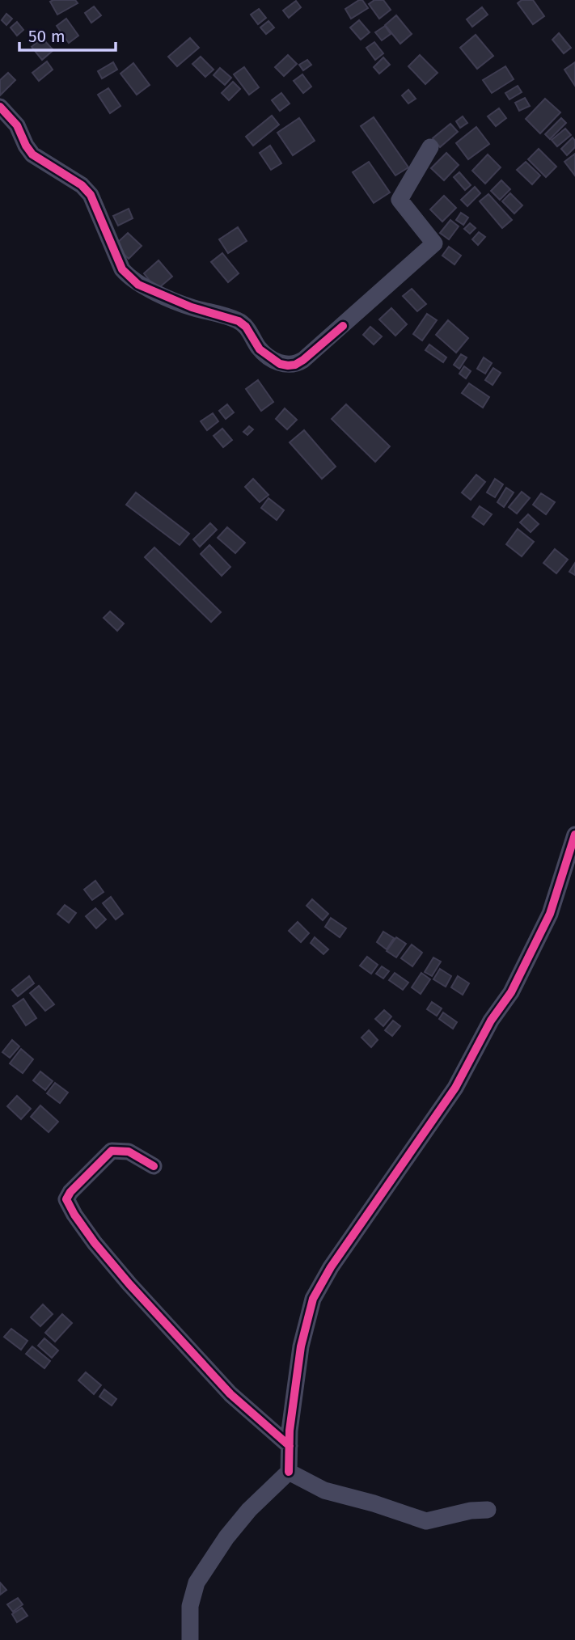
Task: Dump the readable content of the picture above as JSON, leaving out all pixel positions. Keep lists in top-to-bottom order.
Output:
{
  "scale_bar": "50 m"
}
